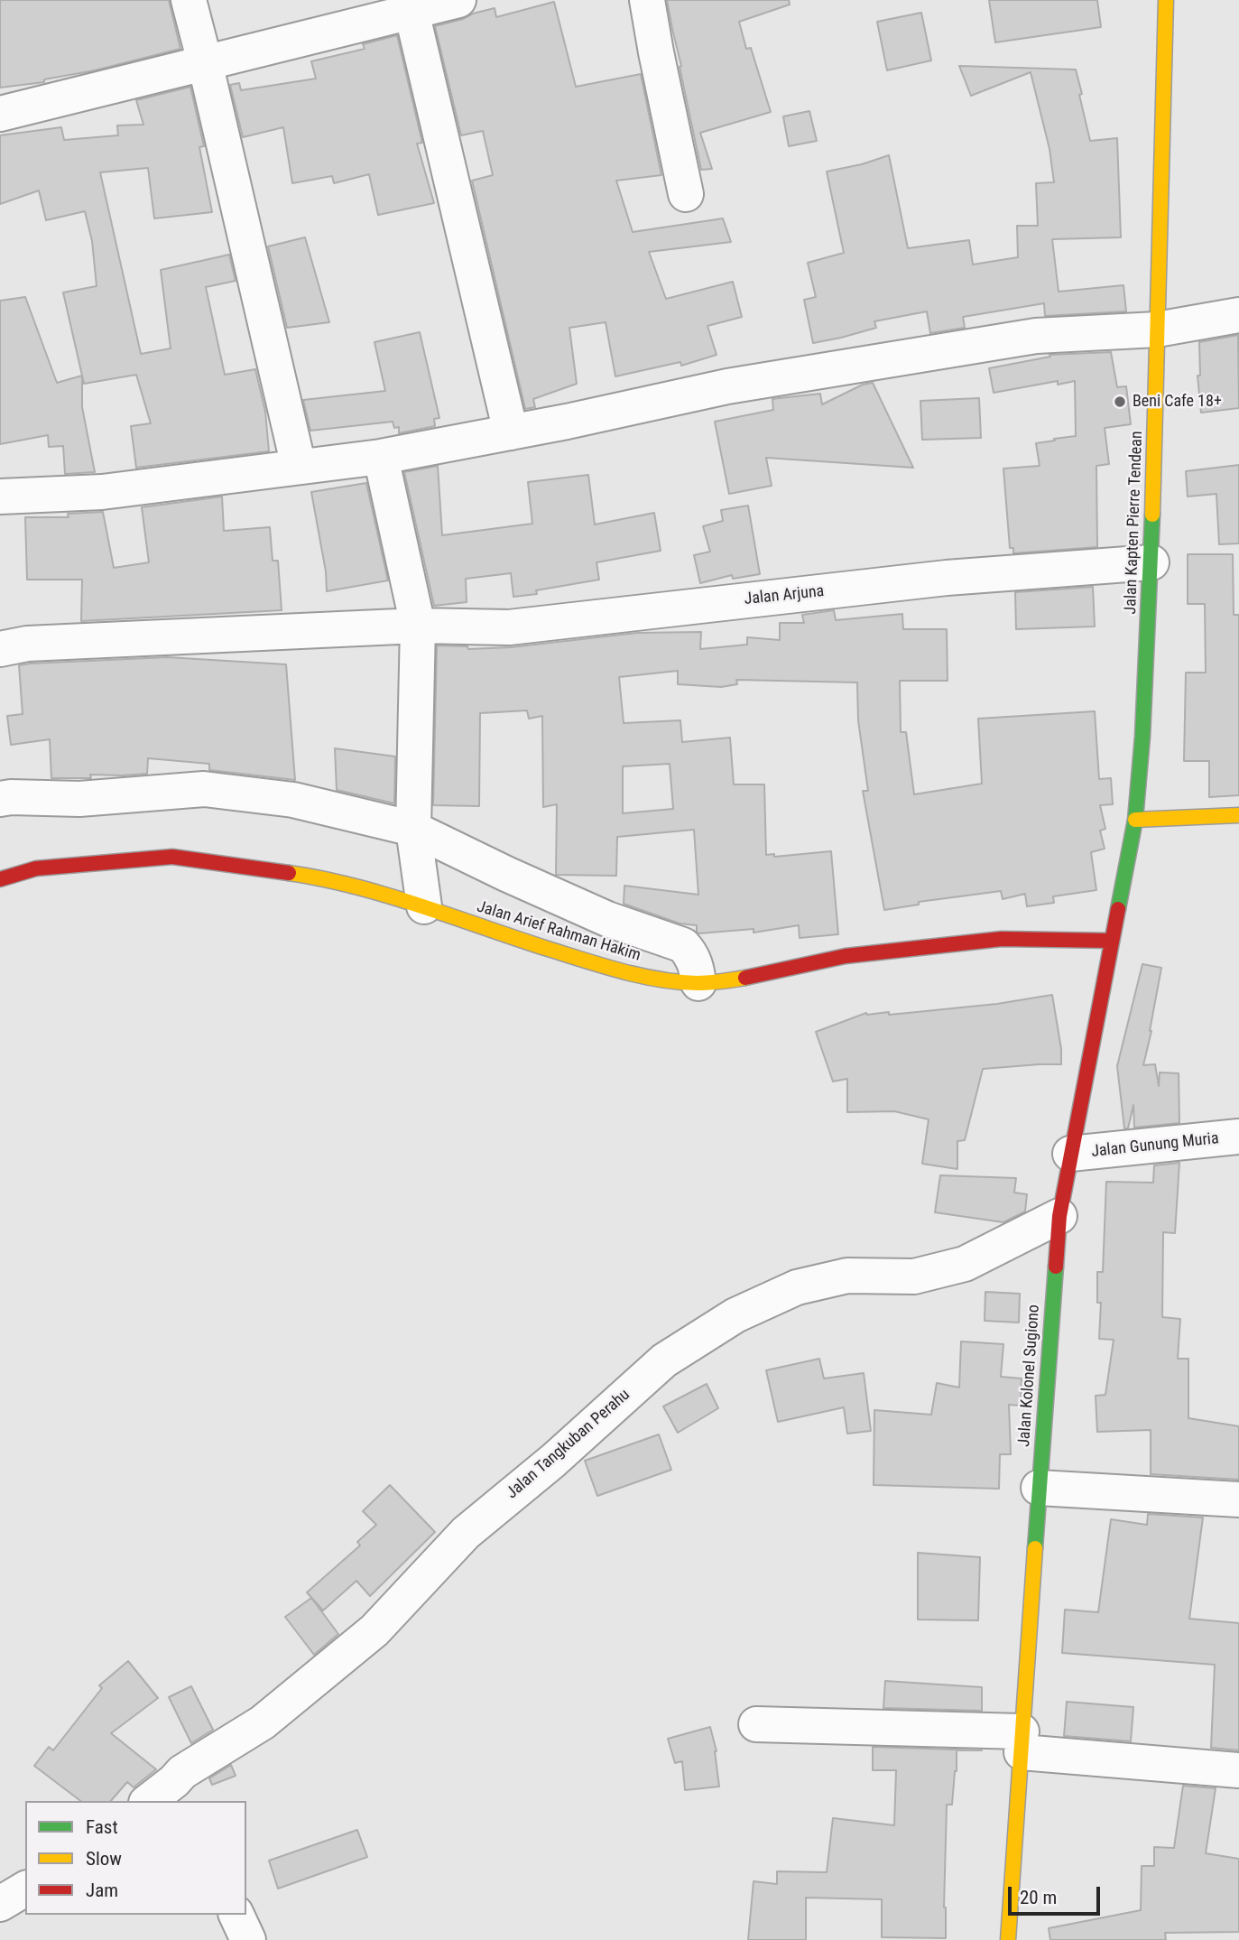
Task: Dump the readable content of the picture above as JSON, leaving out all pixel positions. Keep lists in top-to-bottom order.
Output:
{
  "streets": {
    "main road": ["Jalan Kapten Pierre Tendean", "Jalan Arief Rahman Hakim", "Jalan Kolonel Sugiono"],
    "street": ["Jalan Arjuna", "Jalan Gunung Muria", "Jalan Tangkuban Perahu"]
  },
  "crossings": [
    ["Jalan Kapten Pierre Tendean", "Jalan Arjuna"],
    ["Jalan Kapten Pierre Tendean", "Jalan Kolonel Sugiono"],
    ["Jalan Arief Rahman Hakim", "Jalan Kolonel Sugiono"],
    ["Jalan Gunung Muria", "Jalan Kolonel Sugiono"],
    ["Jalan Kolonel Sugiono", "Jalan Tangkuban Perahu"]
  ],
  "places": ["Beni Cafe 18+"],
  "legend": ["Fast", "Slow", "Jam"],
  "scale_bar": "20 m"
}
